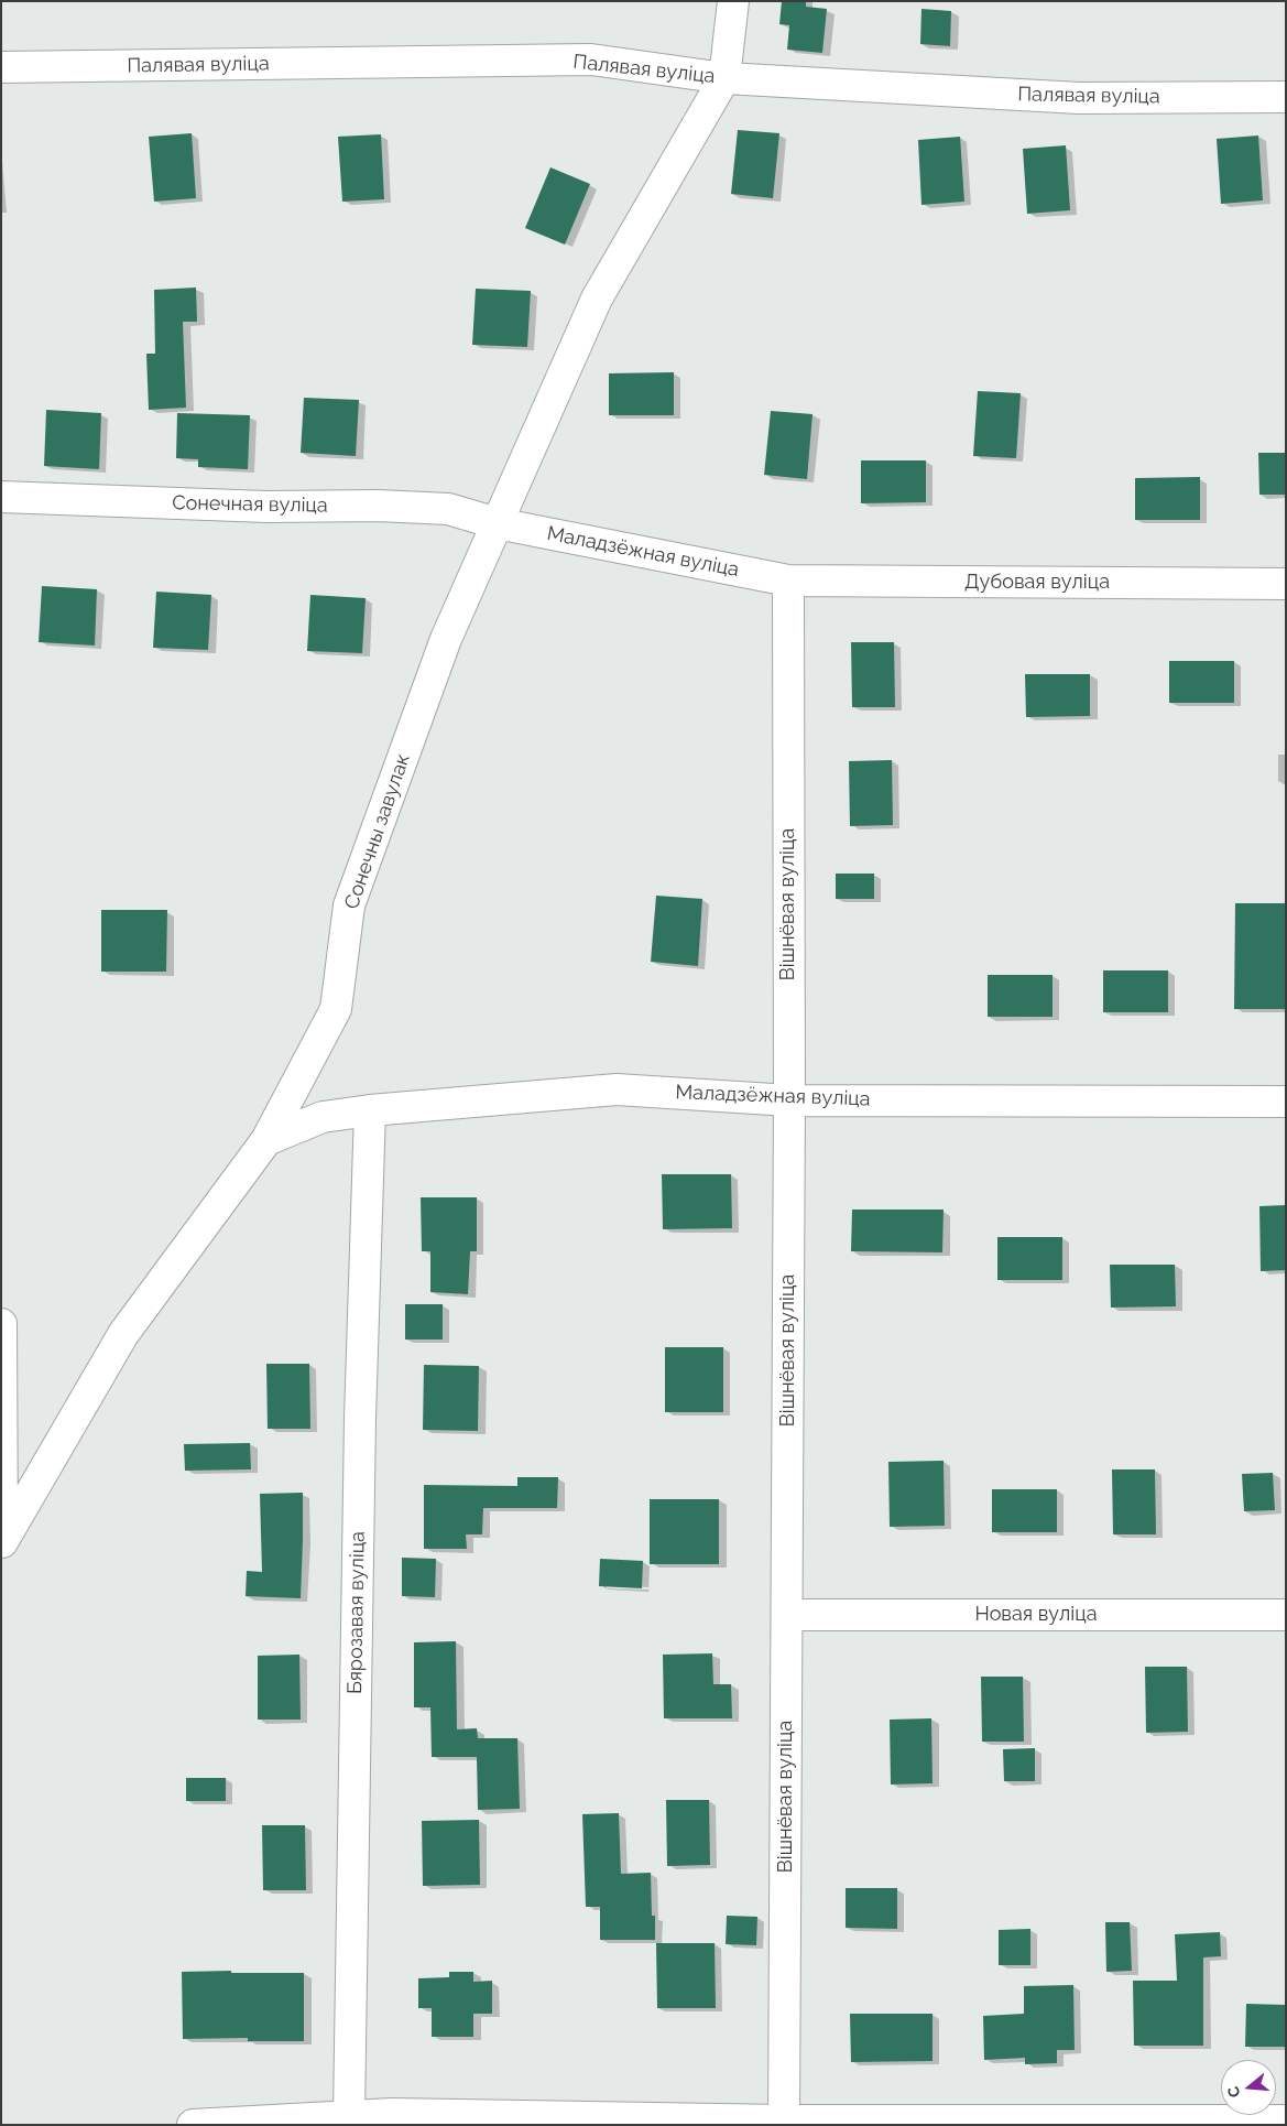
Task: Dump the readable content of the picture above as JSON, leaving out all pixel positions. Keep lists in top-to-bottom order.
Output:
{
  "streets": {
    "street": [
      "Палявая вуліца",
      "Сонечная вуліца",
      "Маладзёжная вуліца",
      "Дубовая вуліца",
      "Сонечны завулак",
      "Вішнёвая вуліца",
      "Бярозавая вуліца",
      "Новая вуліца"
    ]
  },
  "crossings": [
    ["Палявая вуліца", "Сонечны завулак"],
    ["Сонечная вуліца", "Маладзёжная вуліца"],
    ["Сонечная вуліца", "Сонечны завулак"],
    ["Маладзёжная вуліца", "Дубовая вуліца"],
    ["Маладзёжная вуліца", "Сонечны завулак"],
    ["Маладзёжная вуліца", "Вішнёвая вуліца"],
    ["Маладзёжная вуліца", "Бярозавая вуліца"],
    ["Дубовая вуліца", "Вішнёвая вуліца"],
    ["Вішнёвая вуліца", "Новая вуліца"]
  ],
  "north": "left"
}
